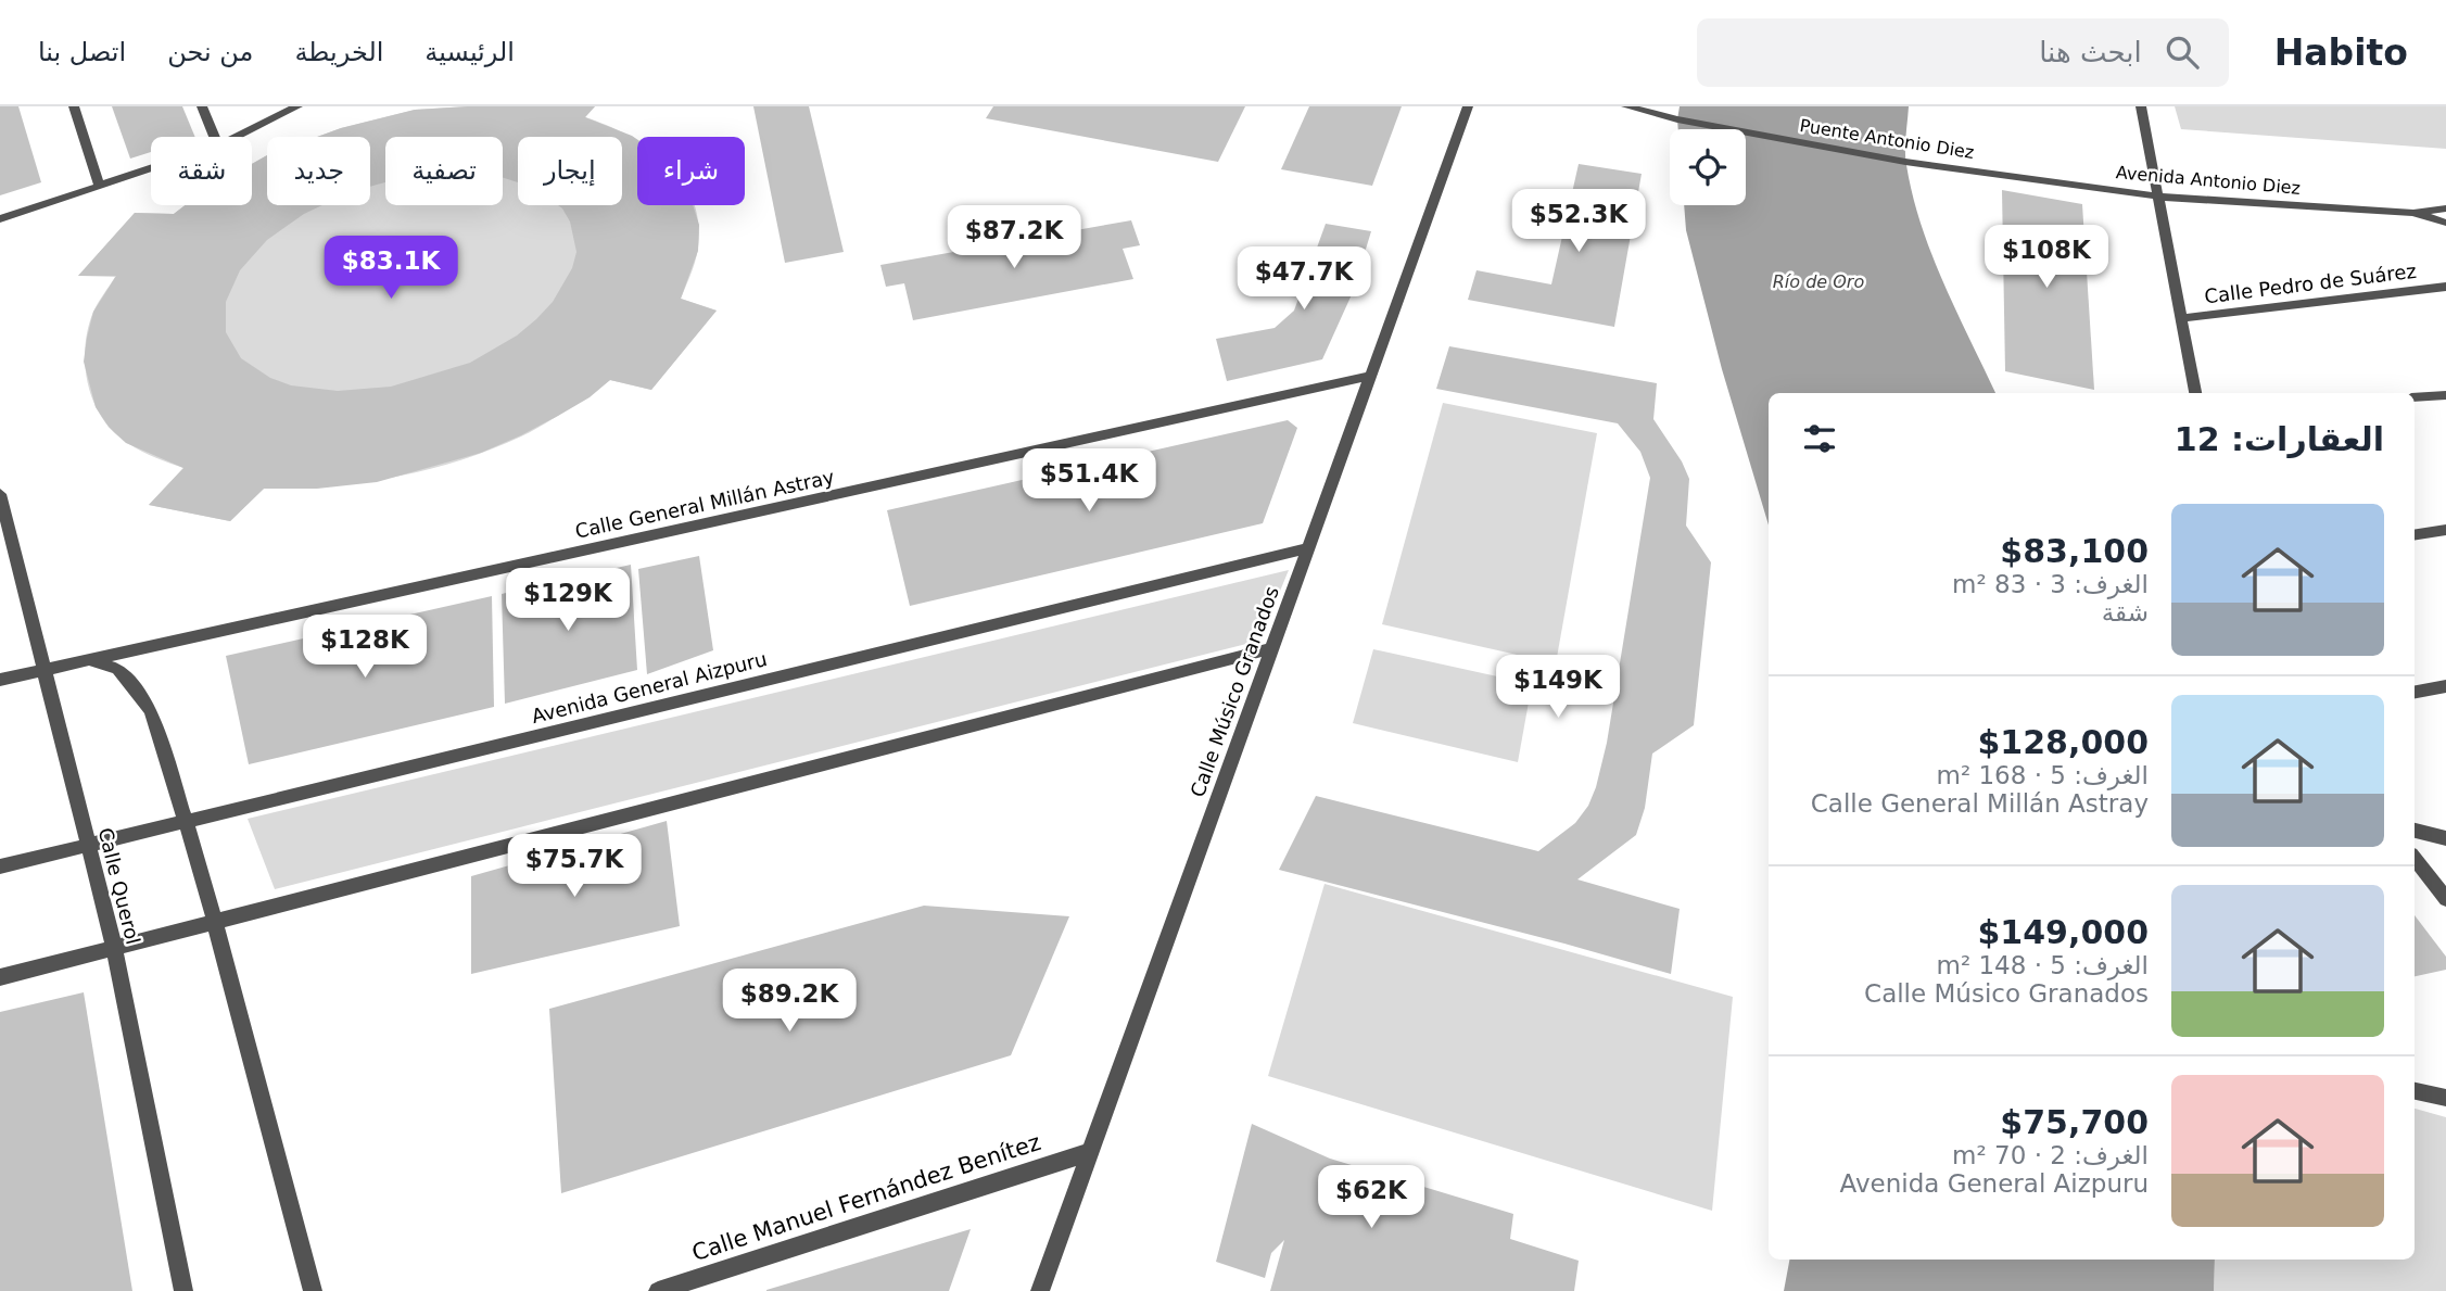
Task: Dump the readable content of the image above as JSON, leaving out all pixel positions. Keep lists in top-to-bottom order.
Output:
{
  "streets": {
    "street": [
      "Puente Antonio Diez",
      "Avenida Antonio Diez",
      "Calle Pedro de Suárez",
      "Calle General Millán Astray",
      "Avenida General Aizpuru",
      "Calle Músico Granados",
      "Calle Querol",
      "Calle Manuel Fernández Benítez"
    ]
  },
  "crossings": [
    ["Puente Antonio Diez", "Avenida Antonio Diez"],
    ["Calle General Millán Astray", "Calle Músico Granados"],
    ["Calle General Millán Astray", "Calle Querol"],
    ["Avenida General Aizpuru", "Calle Músico Granados"],
    ["Avenida General Aizpuru", "Calle Querol"],
    ["Calle Músico Granados", "Calle Manuel Fernández Benítez"]
  ],
  "water": ["Río de Oro"],
  "page": {
    "header": "Habito",
    "search": "ابحث هنا",
    "nav": [
      "الرئيسية",
      "الخريطة",
      "من نحن",
      "اتصل بنا"
    ],
    "chip": [
      "شراء",
      "إيجار",
      "تصفية",
      "جديد",
      "شقة"
    ],
    "price": [
      "$52.3K",
      "$87.2K",
      "$108K",
      "$83.1K",
      "$47.7K",
      "$51.4K",
      "$129K",
      "$128K",
      "$149K",
      "$75.7K",
      "$89.2K",
      "$62K"
    ],
    "heading": "العقارات: 12",
    "list": [
      {
        "name": "$83,100",
        "note": "الغرف: 3 · 83 m² · شقة"
      },
      {
        "name": "$128,000",
        "note": "الغرف: 5 · 168 m² · Calle General Millán Astray"
      },
      {
        "name": "$149,000",
        "note": "الغرف: 5 · 148 m² · Calle Músico Granados"
      },
      {
        "name": "$75,700",
        "note": "الغرف: 2 · 70 m² · Avenida General Aizpuru"
      }
    ]
  }
}
